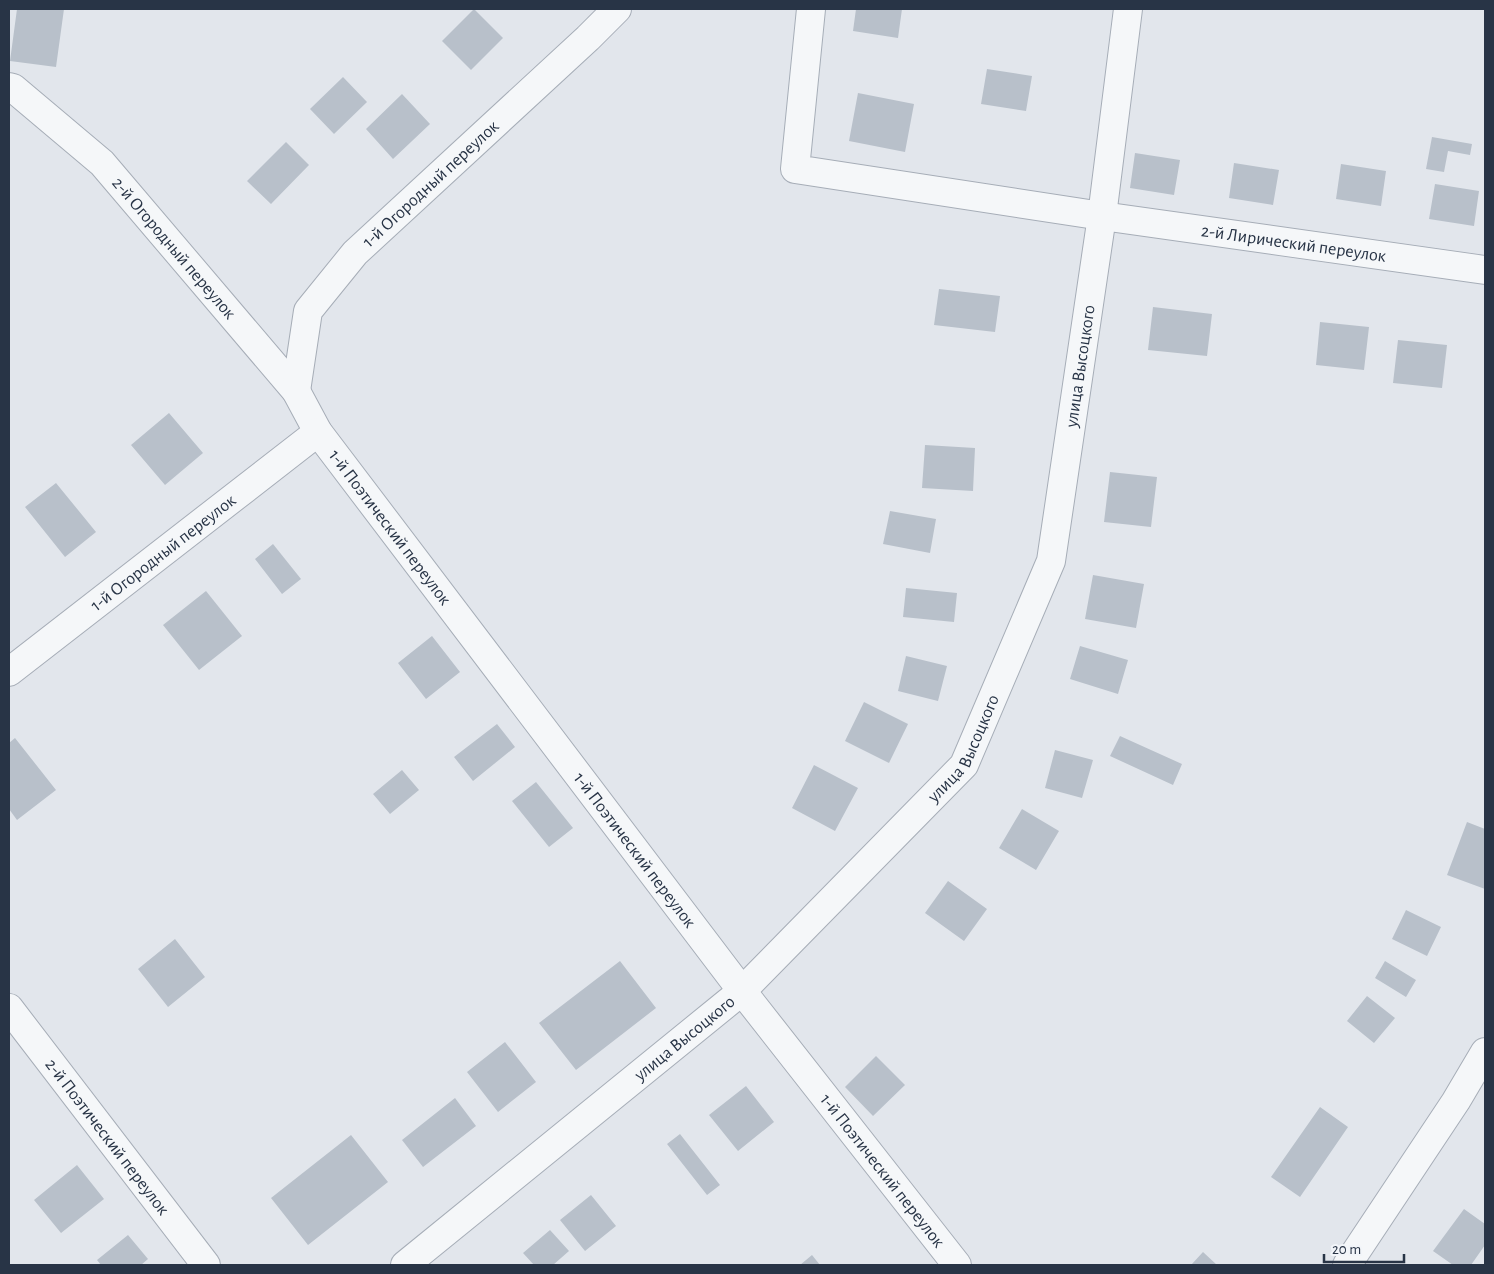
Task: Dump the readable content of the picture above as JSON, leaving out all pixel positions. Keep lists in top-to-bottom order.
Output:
{
  "streets": {
    "street": [
      "1-й Огородный переулок",
      "2-й Лирический переулок",
      "2-й Огородный переулок",
      "улица Высоцкого",
      "1-й Поэтический переулок",
      "2-й Поэтический переулок"
    ]
  },
  "crossings": [
    ["1-й Огородный переулок", "2-й Огородный переулок"],
    ["1-й Огородный переулок", "1-й Поэтический переулок"],
    ["2-й Лирический переулок", "улица Высоцкого"],
    ["2-й Огородный переулок", "1-й Поэтический переулок"],
    ["улица Высоцкого", "1-й Поэтический переулок"]
  ],
  "scale_bar": "20 m"
}
